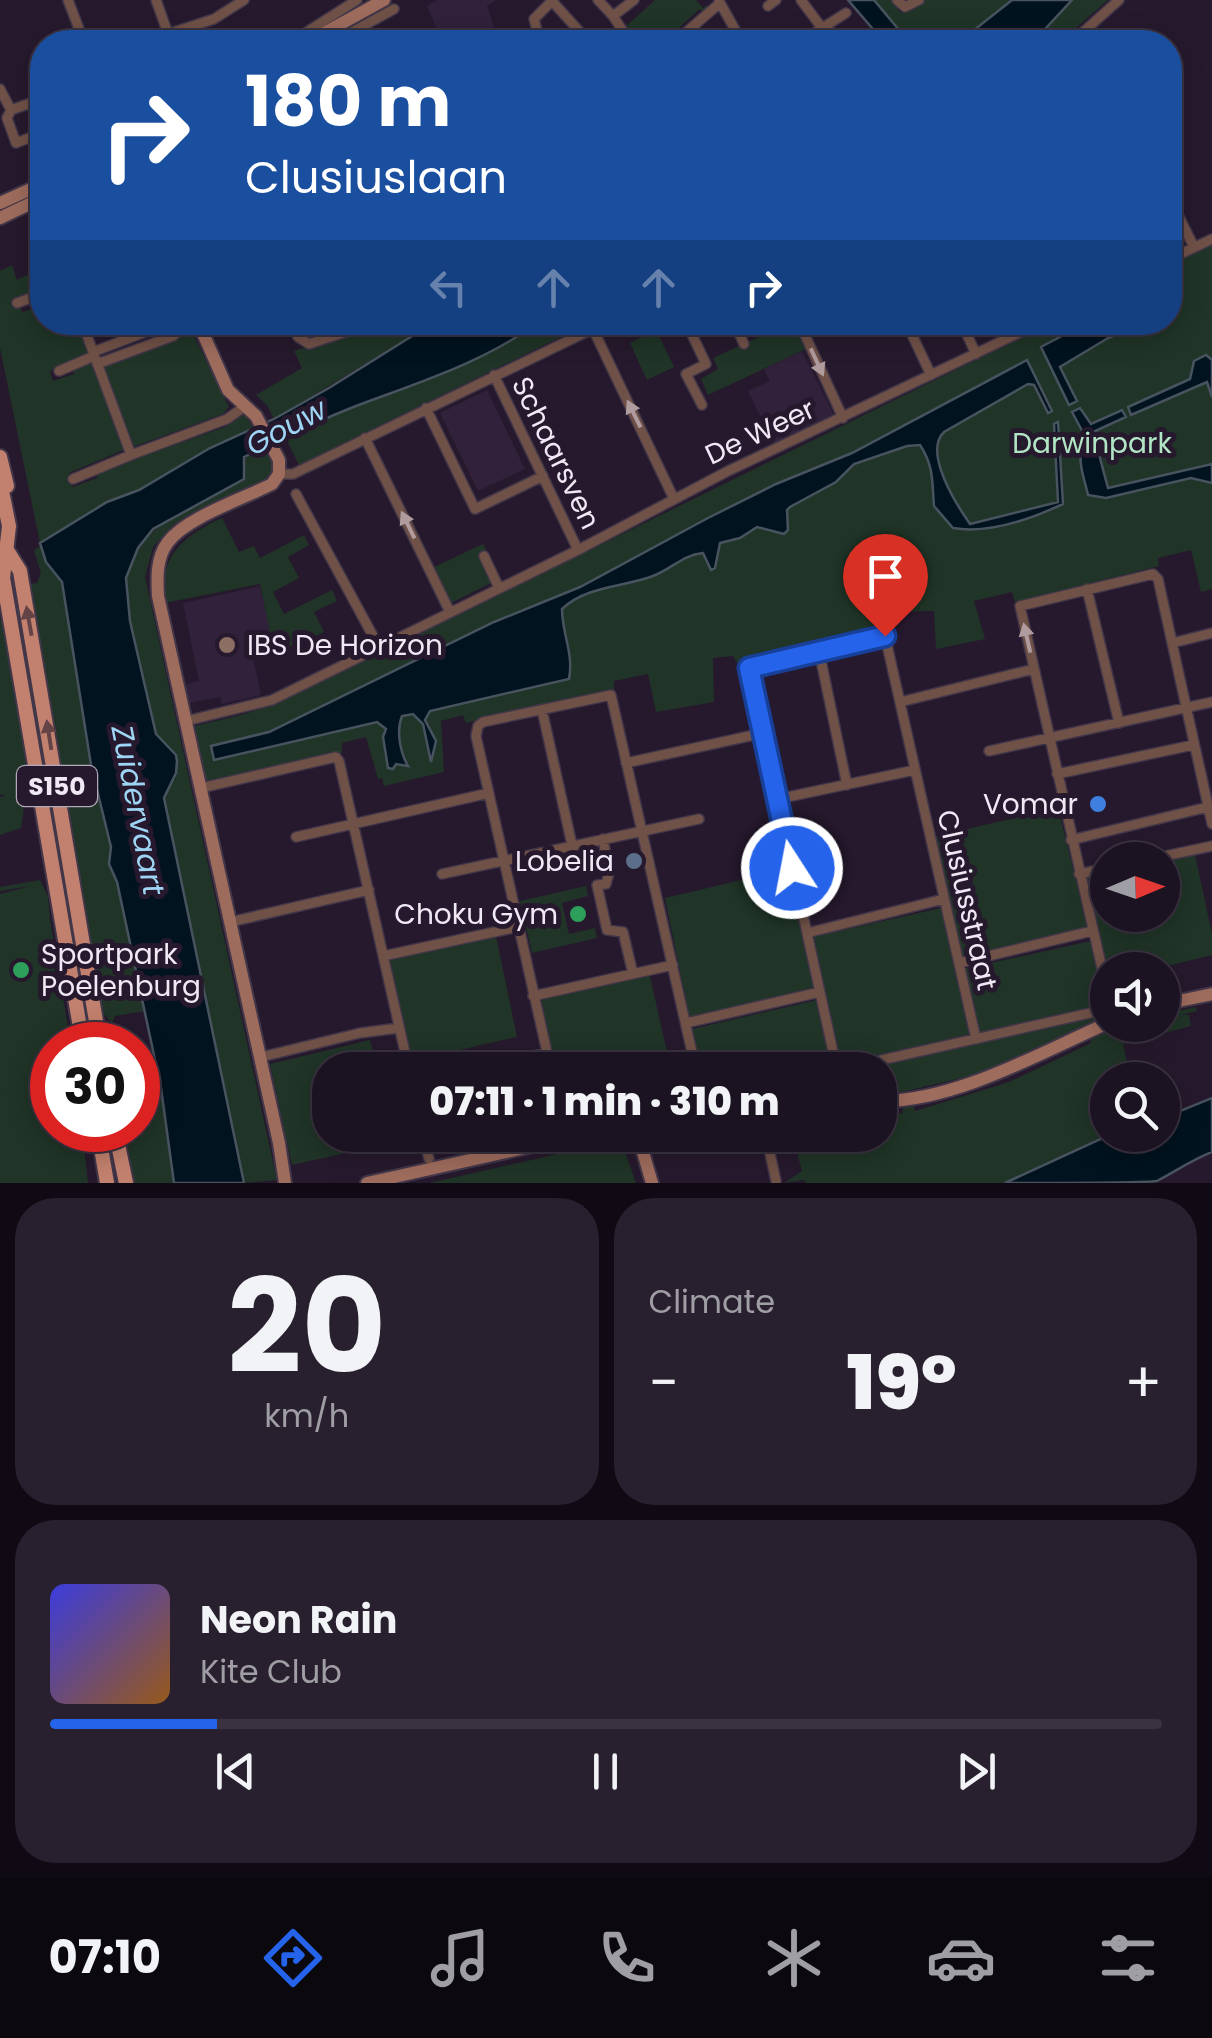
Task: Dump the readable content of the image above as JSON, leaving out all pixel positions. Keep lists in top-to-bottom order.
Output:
{
  "streets": {
    "main road": ["S150"],
    "street": ["De Weer", "Schaarsven", "Clusiusstraat"]
  },
  "crossings": [
    ["De Weer", "Schaarsven"]
  ],
  "water": ["Gouw", "Zuidervaart"],
  "parks": ["Darwinpark"],
  "places": [
    "IBS De Horizon",
    "Vomar",
    "Lobelia",
    "Choku Gym",
    "Sportpark Poelenburg"
  ],
  "north": "right",
  "page": {
    "turn": ["180 m", "Clusiuslaan"],
    "limit": "30",
    "trip": "07:11 · 1 min · 310 m",
    "tile": [
      ["20", "km/h"],
      "Climate"
    ],
    "heat": ["−", "19°", "+"],
    "song": ["Neon Rain", "Kite Club"],
    "tabs": "07:10"
  }
}
